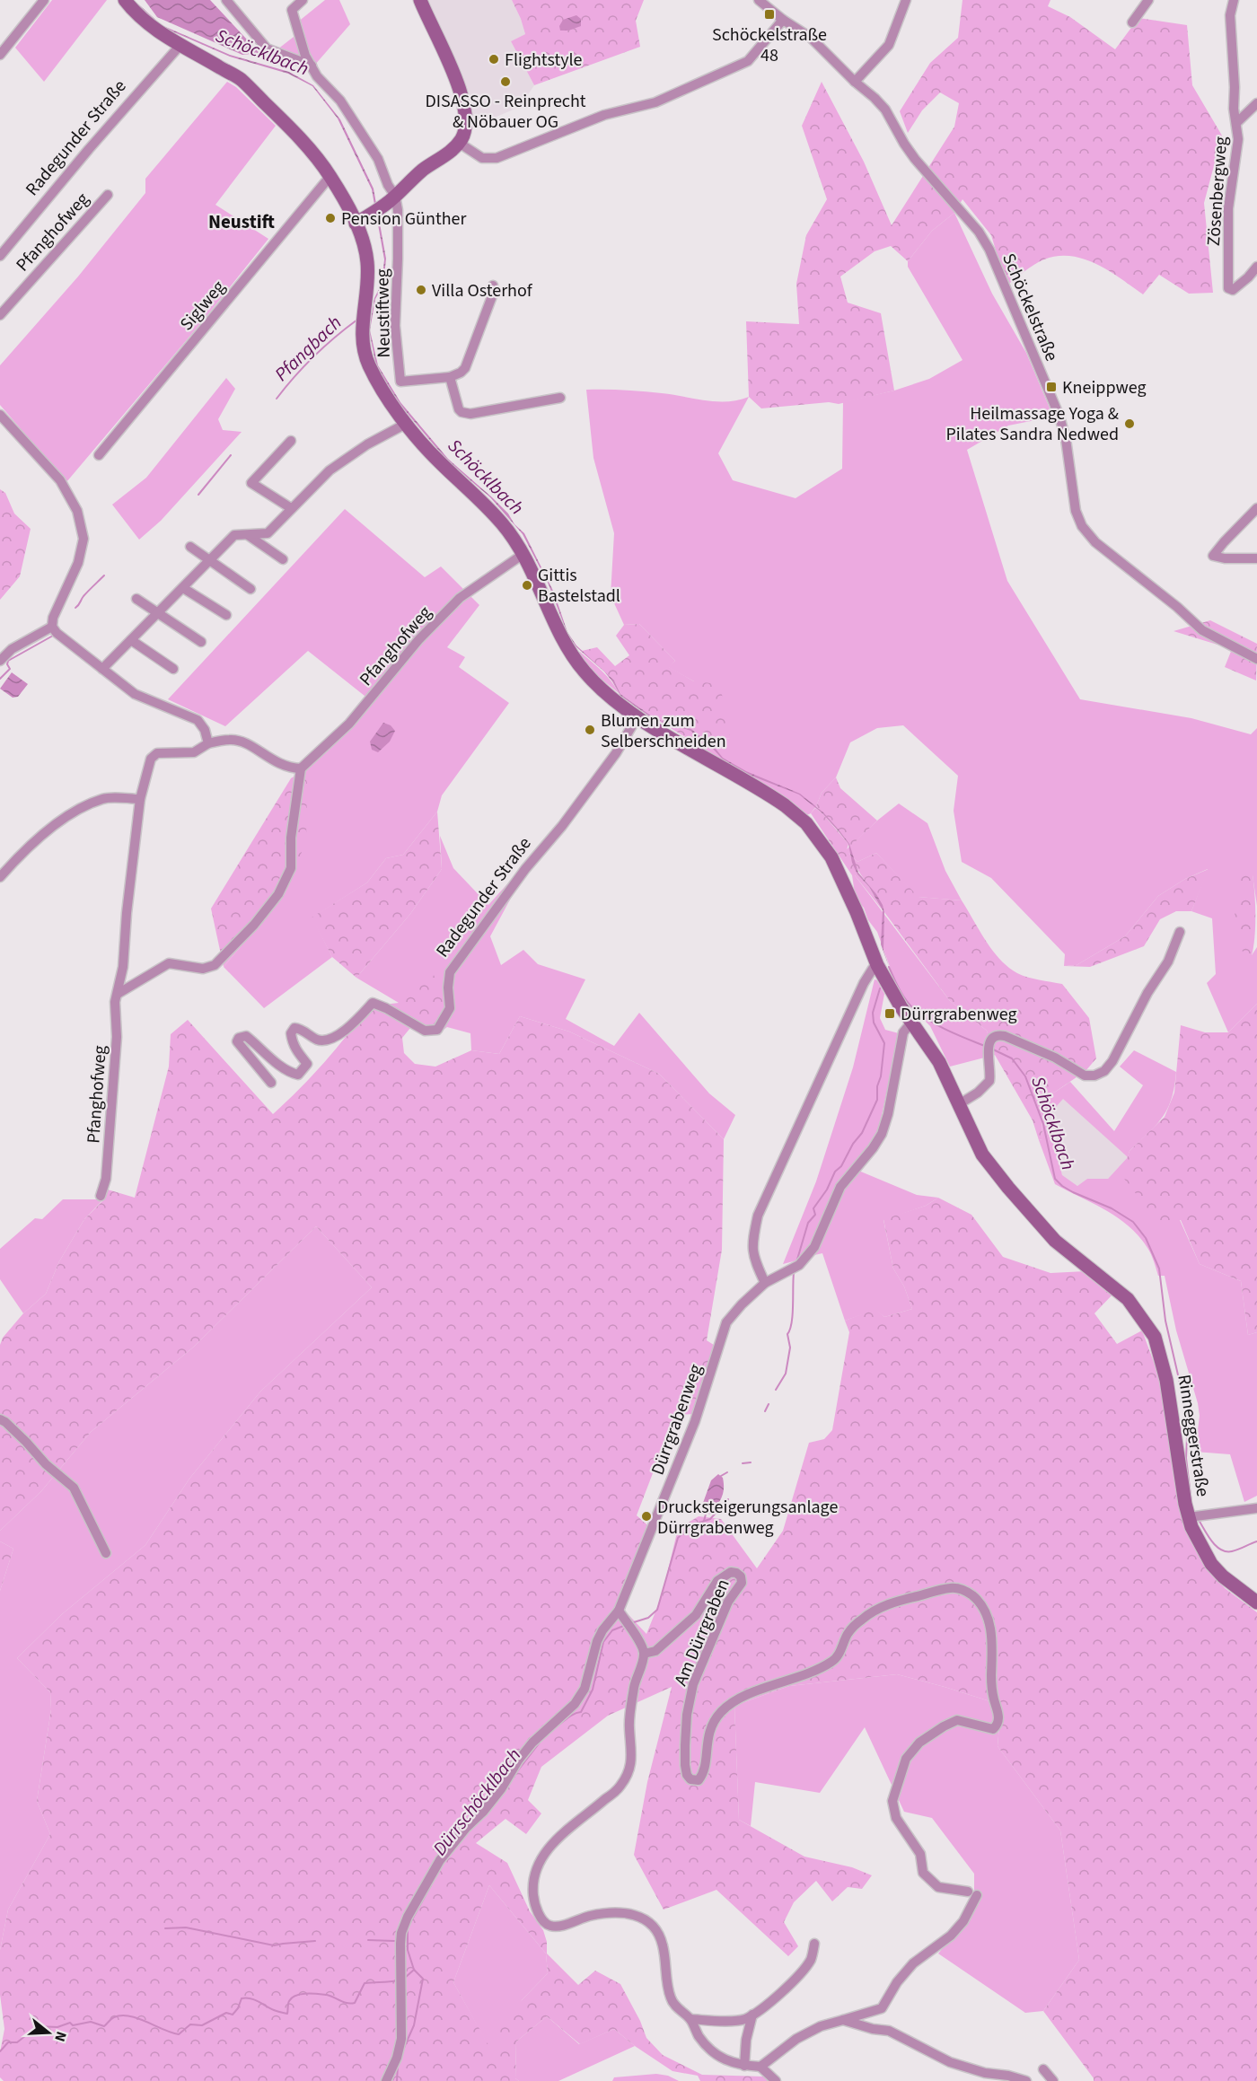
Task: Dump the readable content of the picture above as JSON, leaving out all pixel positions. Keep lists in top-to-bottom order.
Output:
{
  "streets": {
    "main road": ["Rinneggerstraße"],
    "street": [
      "Radegunder Straße",
      "Zösenbergweg",
      "Pfanghofweg",
      "Siglweg",
      "Schöckelstraße",
      "Neustiftweg",
      "Dürrgrabenweg",
      "Am Dürrgraben"
    ]
  },
  "districts": ["Neustift"],
  "water": ["Schöcklbach", "Pfangbach", "Dürrschöcklbach"],
  "places": {
    "transit": ["Schöckelstraße 48", "Kneippweg", "Dürrgrabenweg"],
    "other": [
      "Flightstyle",
      "DISASSO - Reinprecht & Nöbauer OG",
      "Pension Günther",
      "Villa Osterhof",
      "Heilmassage Yoga & Pilates Sandra Nedwed",
      "Gittis Bastelstadl",
      "Blumen zum Selberschneiden",
      "Drucksteigerungsanlage Dürrgrabenweg"
    ]
  },
  "north": "right"
}
